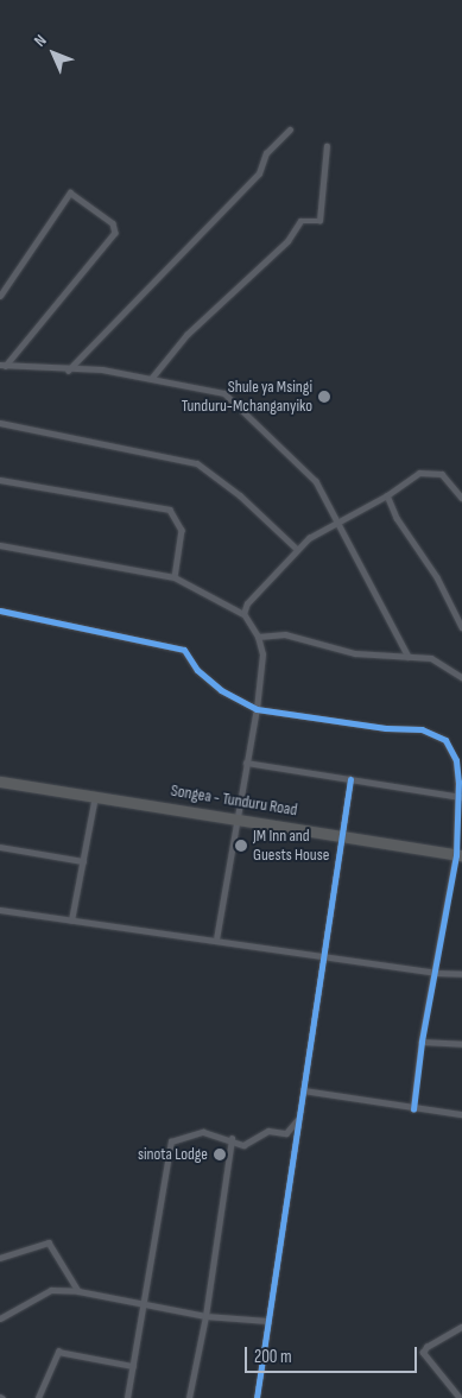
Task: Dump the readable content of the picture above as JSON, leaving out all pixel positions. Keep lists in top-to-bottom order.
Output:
{
  "streets": {
    "highway": ["Songea - Tunduru Road"]
  },
  "places": ["Shule ya Msingi Tunduru-Mchanganyiko", "JM Inn and Guests House", "sinota Lodge"],
  "scale_bar": "200 m",
  "north": "top left"
}
